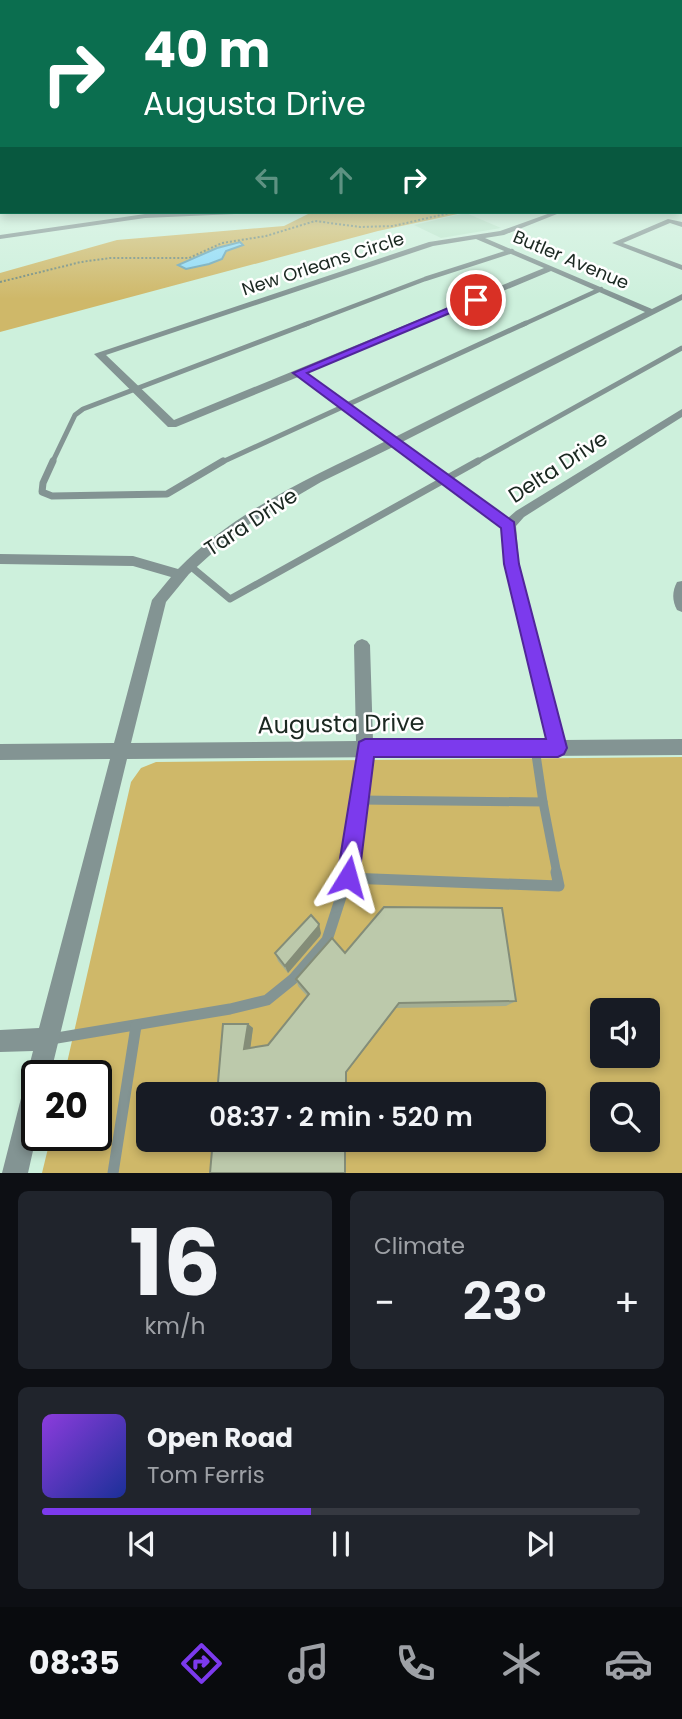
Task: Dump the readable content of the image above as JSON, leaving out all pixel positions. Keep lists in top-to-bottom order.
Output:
{
  "streets": {
    "street": [
      "Butler Avenue",
      "New Orleans Circle",
      "Delta Drive",
      "Tara Drive",
      "Augusta Drive"
    ]
  },
  "crossings": [
    ["Butler Avenue", "New Orleans Circle"],
    ["Butler Avenue", "Tara Drive"],
    ["Delta Drive", "Augusta Drive"],
    ["Tara Drive", "Augusta Drive"]
  ],
  "page": {
    "turn": ["40 m", "Augusta Drive"],
    "limit": "20",
    "trip": "08:37 · 2 min · 520 m",
    "tile": [
      ["16", "km/h"],
      "Climate"
    ],
    "heat": ["−", "23°", "+"],
    "song": ["Open Road", "Tom Ferris"],
    "tabs": "08:35"
  }
}
